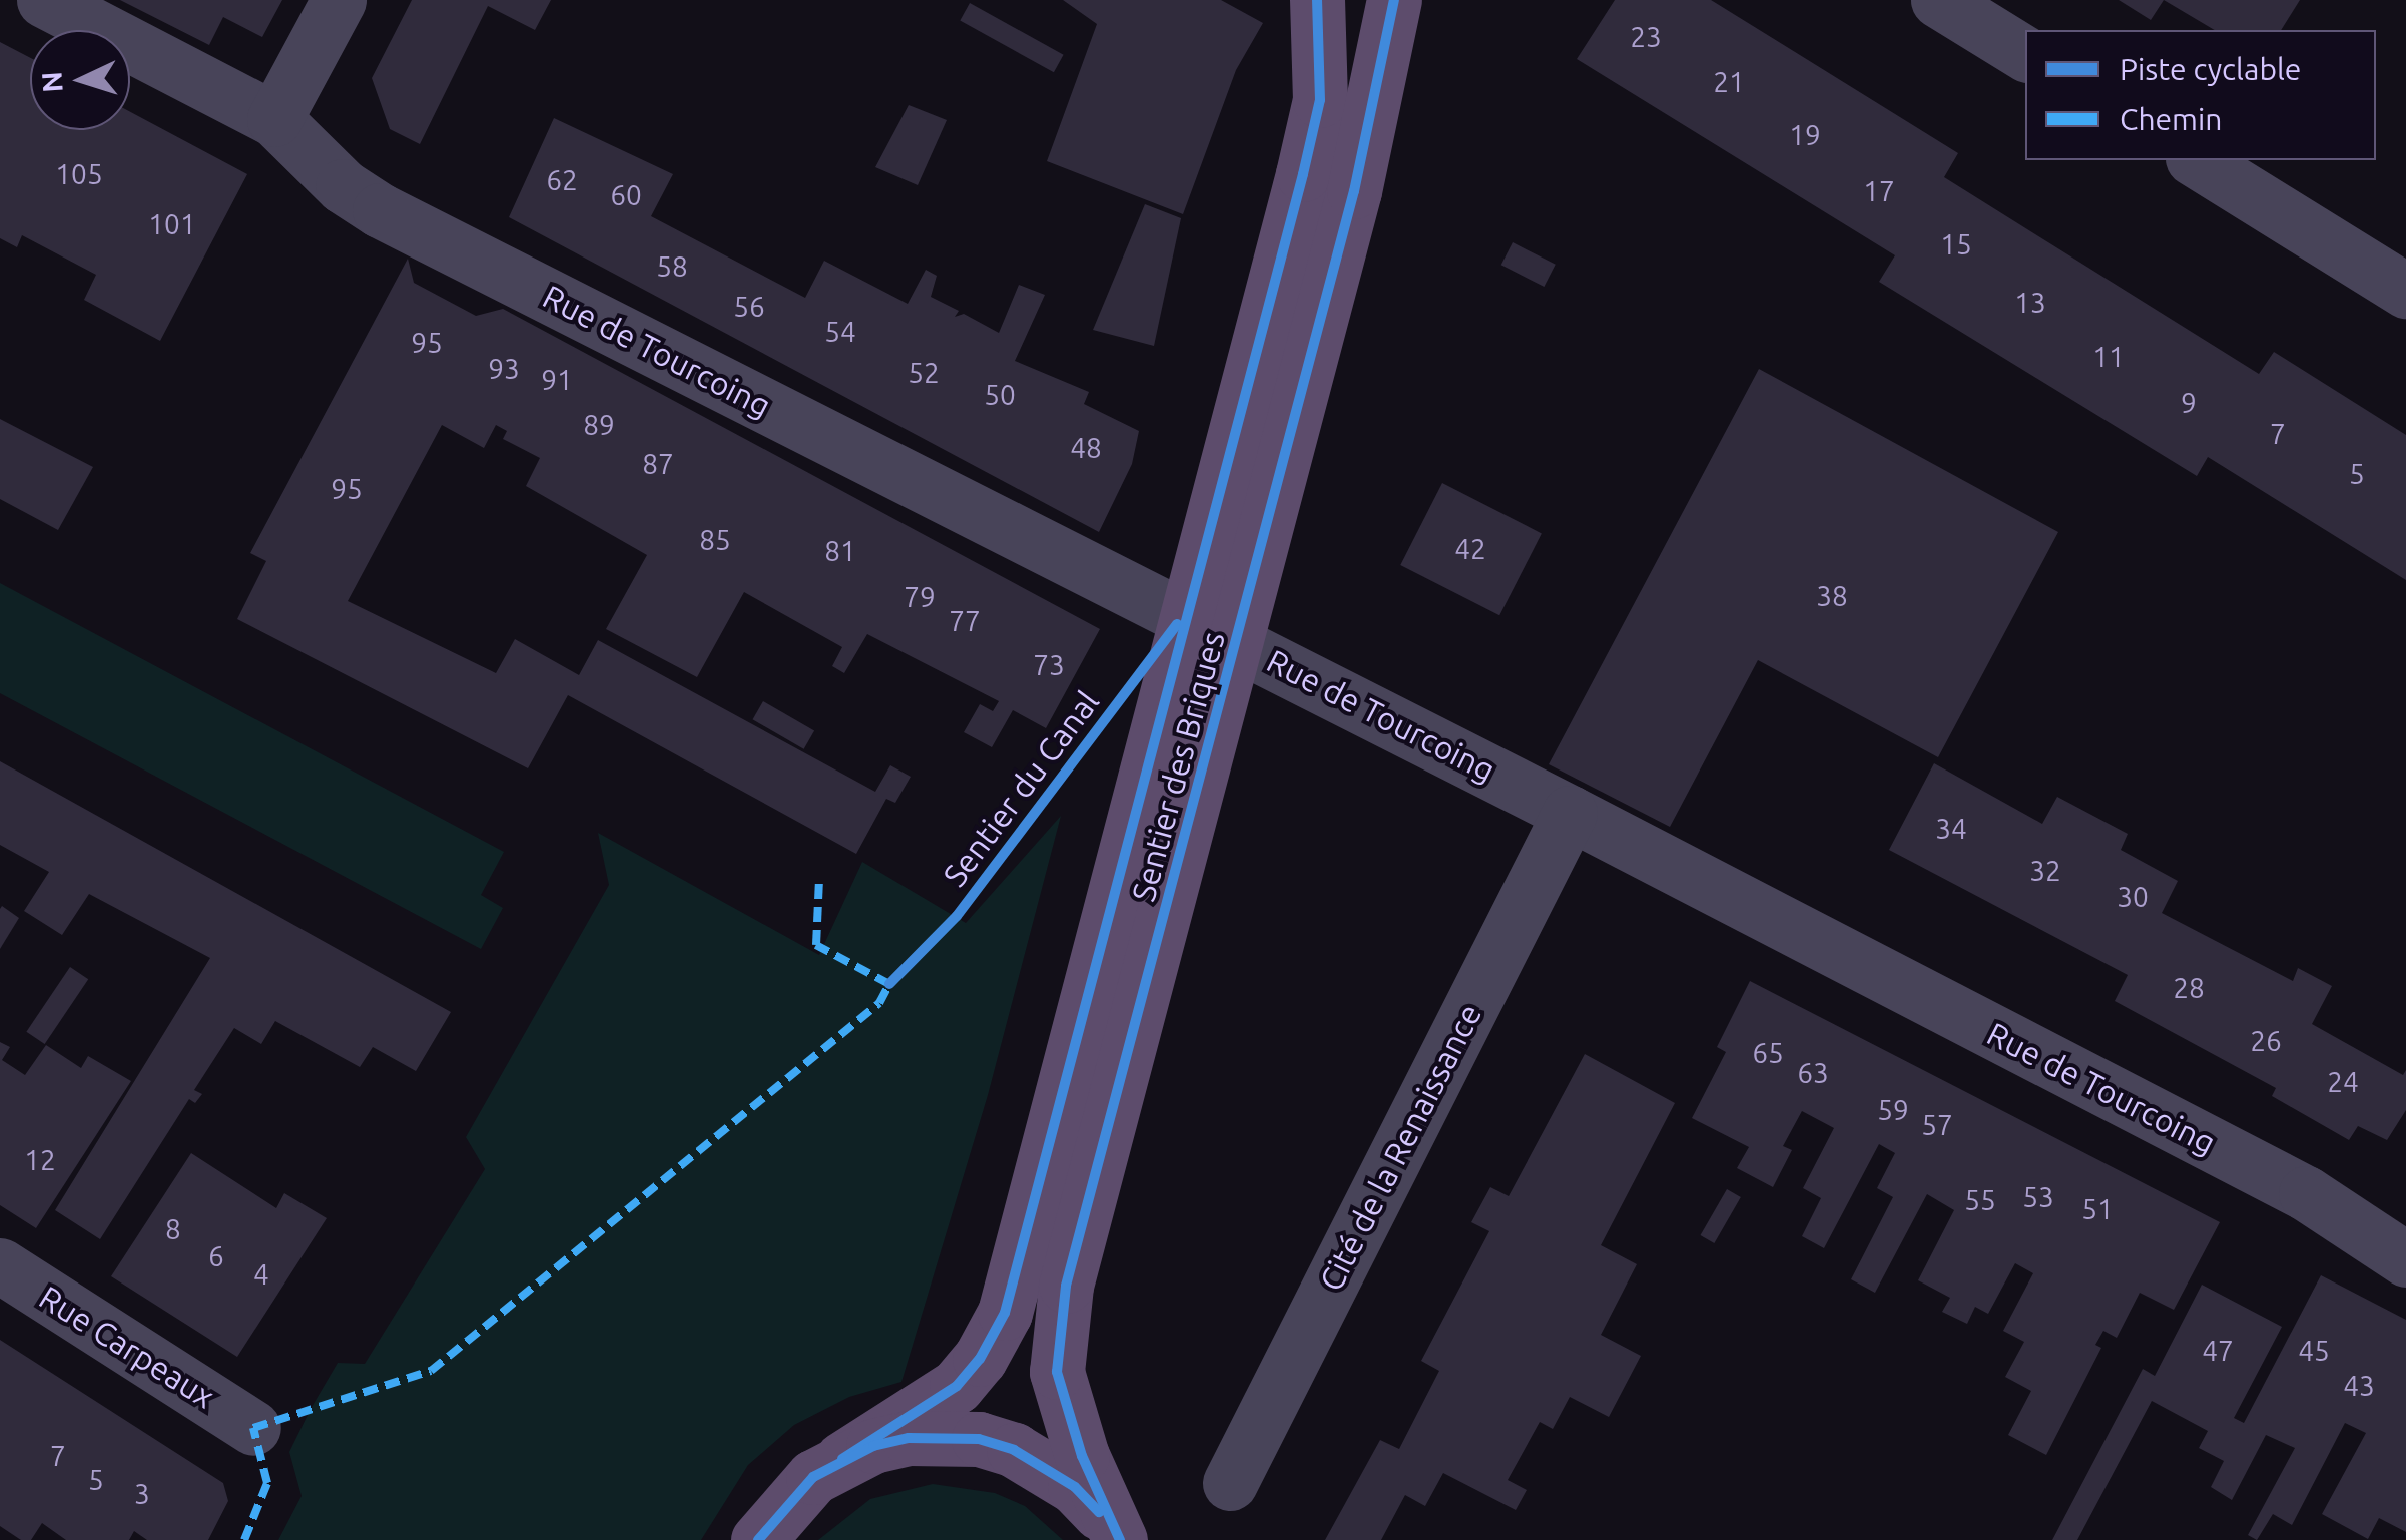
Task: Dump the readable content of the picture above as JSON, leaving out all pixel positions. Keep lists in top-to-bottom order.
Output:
{
  "streets": {
    "main road": ["Sentier des Briques"],
    "street": ["Rue de Tourcoing", "Cité de la Renaissance", "Rue Carpeaux"],
    "cycle path": ["Sentier du Canal"]
  },
  "crossings": [
    ["Rue de Tourcoing", "Sentier des Briques"],
    ["Rue de Tourcoing", "Cité de la Renaissance"]
  ],
  "house_numbers": [
    "23",
    "21",
    "19",
    "105",
    "62",
    "17",
    "60",
    "101",
    "15",
    "58",
    "13",
    "56",
    "54",
    "95",
    "11",
    "93",
    "52",
    "91",
    "50",
    "9",
    "89",
    "7",
    "48",
    "87",
    "5",
    "95",
    "85",
    "42",
    "81",
    "38",
    "79",
    "77",
    "73",
    "34",
    "32",
    "30",
    "28",
    "26",
    "65",
    "63",
    "24",
    "59",
    "57",
    "12",
    "53",
    "55",
    "51",
    "8",
    "6",
    "4",
    "47",
    "45",
    "43",
    "7",
    "5",
    "3"
  ],
  "legend": ["Piste cyclable", "Chemin"],
  "north": "left"
}
